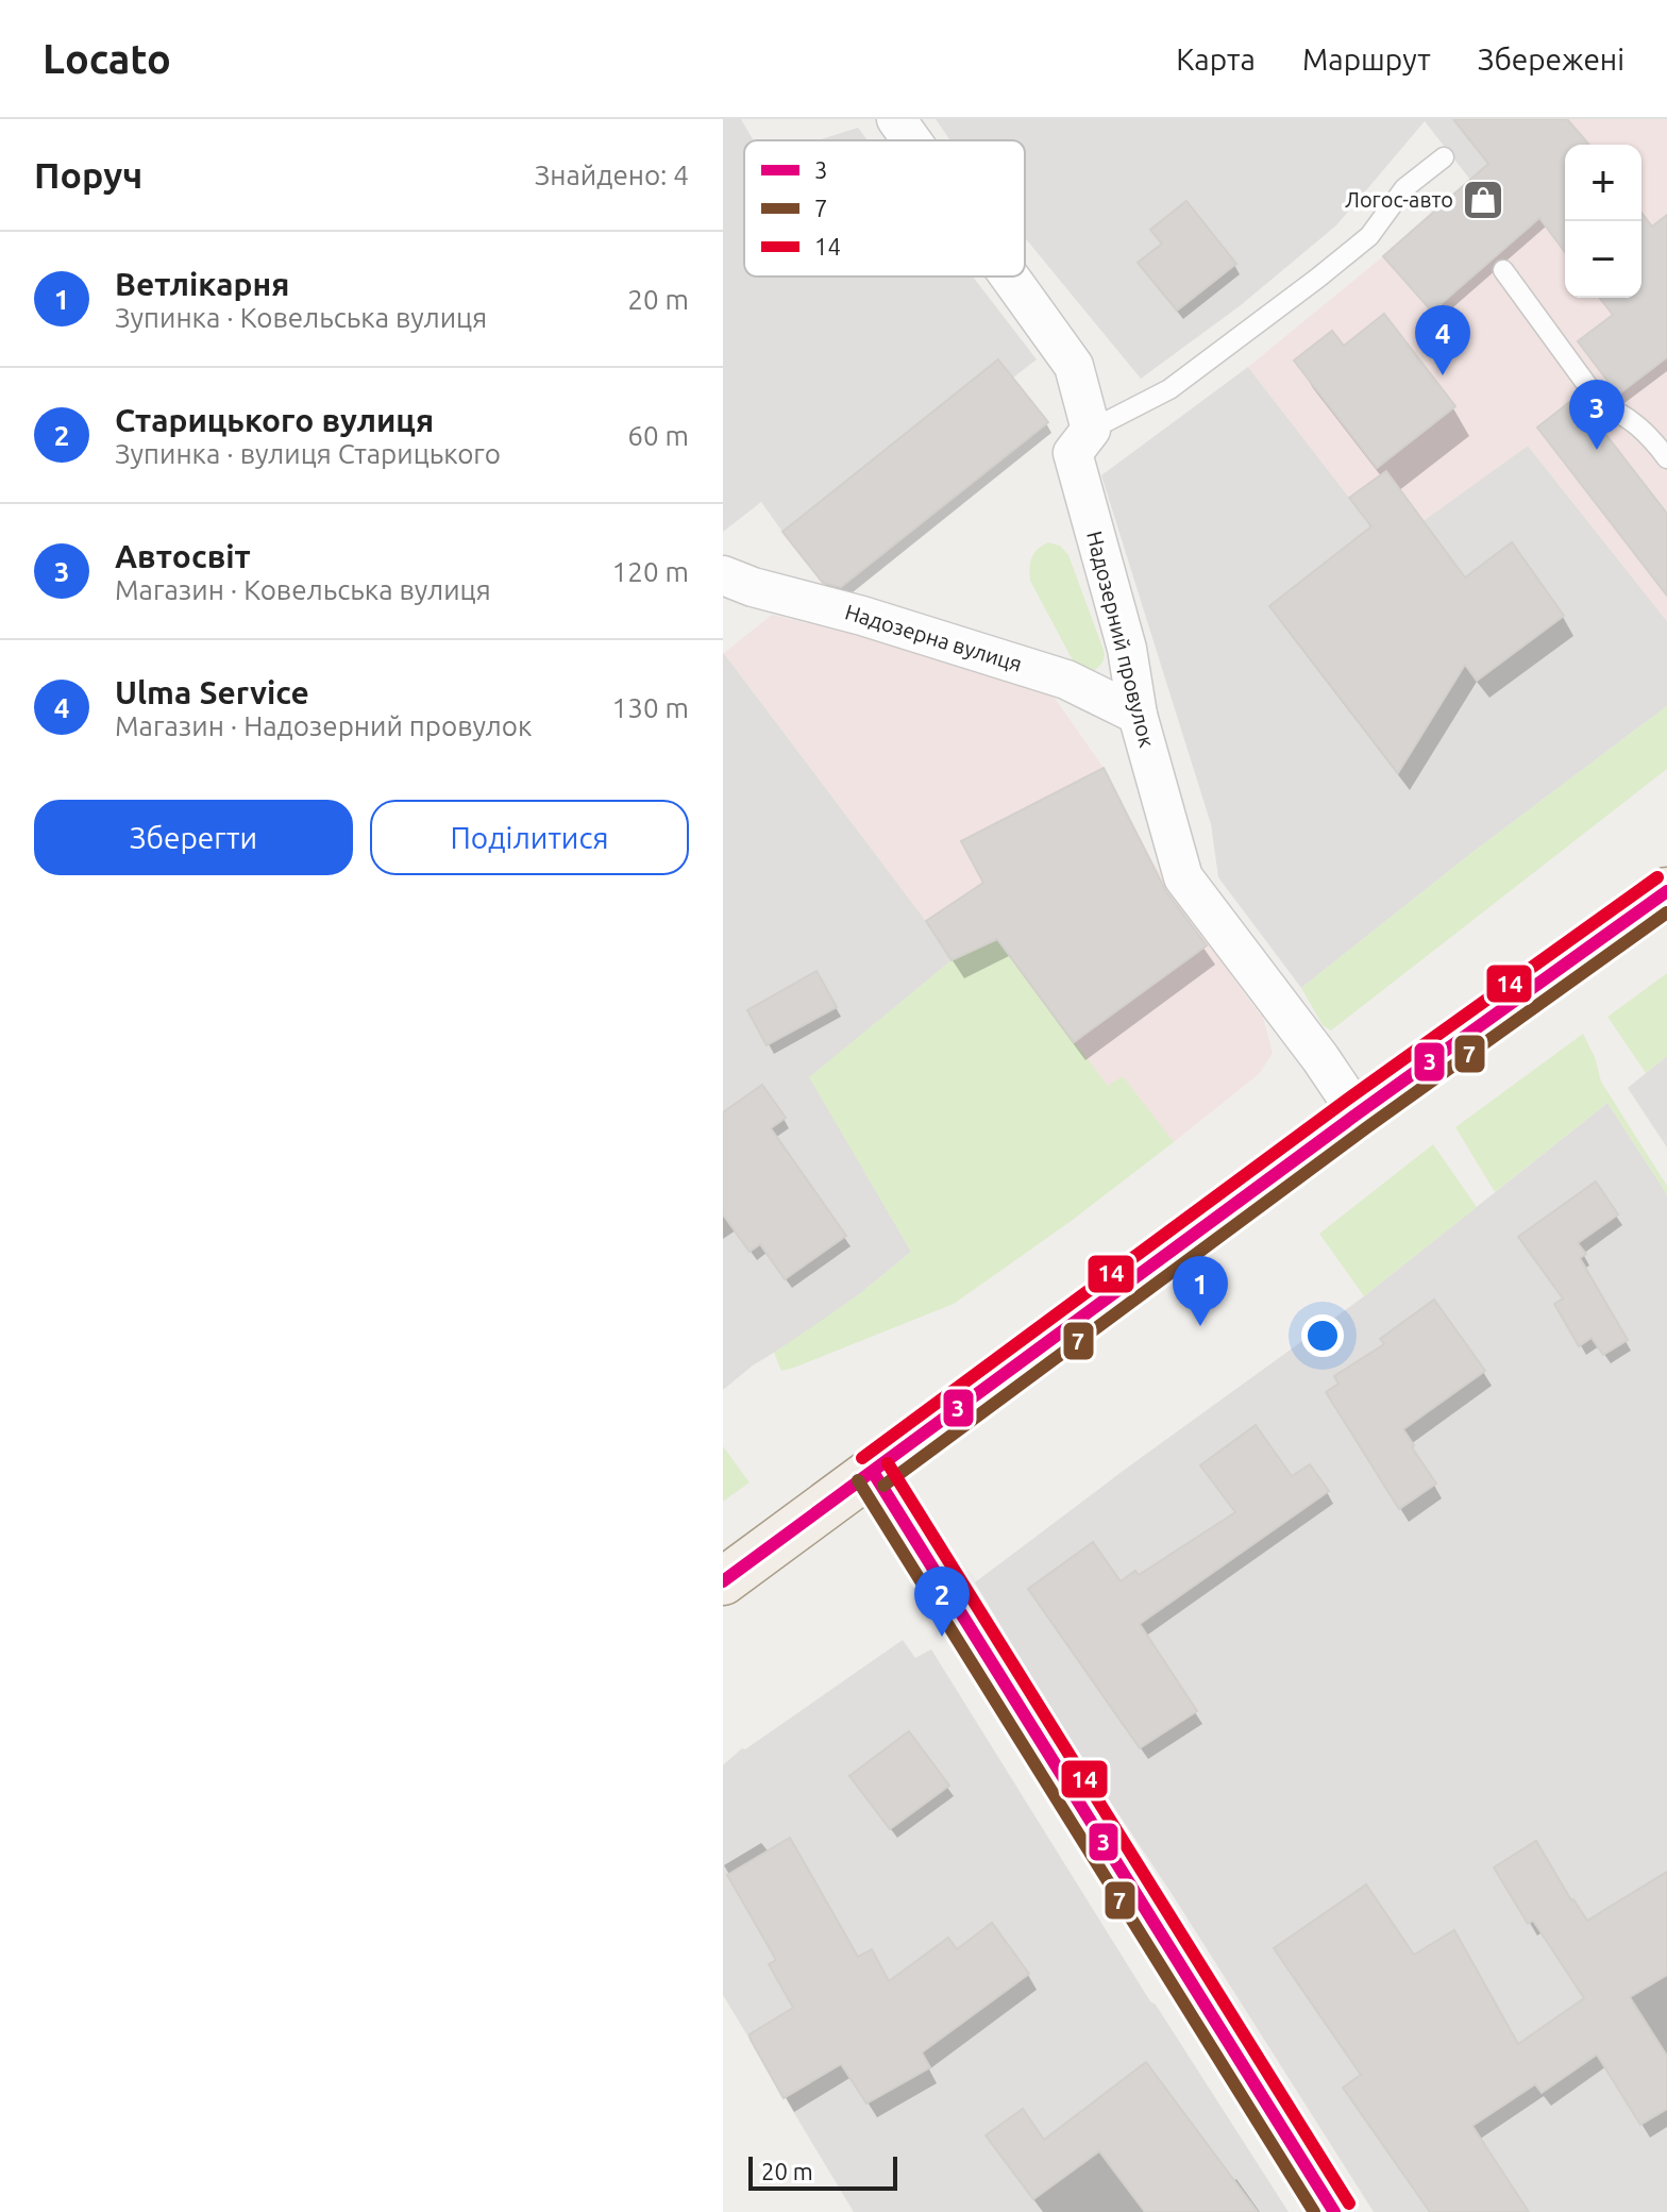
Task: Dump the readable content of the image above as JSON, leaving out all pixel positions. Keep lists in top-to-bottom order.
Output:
{
  "streets": {
    "street": ["Надозерна вулиця", "Надозерний провулок"]
  },
  "crossings": [
    ["Надозерна вулиця", "Надозерний провулок"]
  ],
  "places": {
    "shop": ["Логос-авто"]
  },
  "lines": ["transit line 14", "transit line 3", "transit line 7"],
  "legend": ["3", "7", "14"],
  "scale_bar": "20 m",
  "page": {
    "header": "Locato",
    "nav": ["Карта", "Маршрут", "Збережені"],
    "heading": ["Поруч", "Знайдено: 4"],
    "map_buttons": ["+", "−"],
    "list": [
      {
        "mark": "1",
        "name": "Ветлікарня",
        "note": "Зупинка · Ковельська вулиця",
        "value": "20 m"
      },
      {
        "mark": "2",
        "name": "Старицького вулиця",
        "note": "Зупинка · вулиця Старицького",
        "value": "60 m"
      },
      {
        "mark": "3",
        "name": "Автосвіт",
        "note": "Магазин · Ковельська вулиця",
        "value": "120 m"
      },
      {
        "mark": "4",
        "name": "Ulma Service",
        "note": "Магазин · Надозерний провулок",
        "value": "130 m"
      }
    ],
    "pins": [
      "4",
      "3",
      "1",
      "2"
    ],
    "buttons": ["Зберегти", "Поділитися"],
    "scale": "20 m"
  }
}
